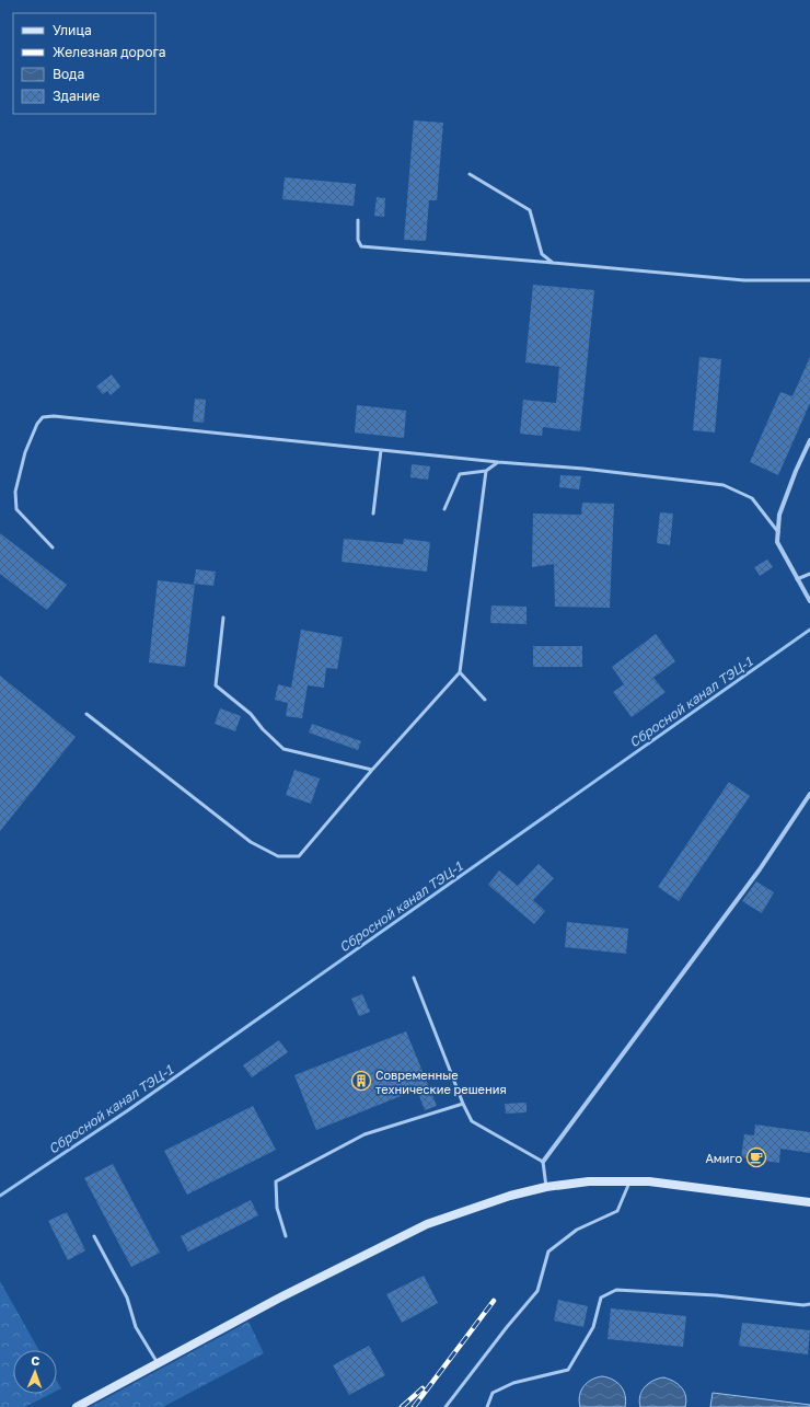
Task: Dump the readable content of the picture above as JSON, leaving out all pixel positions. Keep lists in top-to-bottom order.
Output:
{
  "water": ["Сбросной канал ТЭЦ-1"],
  "places": {
    "building": ["Современные технические решения"],
    "cafe": ["Амиго"]
  },
  "legend": [
    "Улица",
    "Железная дорога",
    "Вода",
    "Здание"
  ],
  "north": "top"
}
